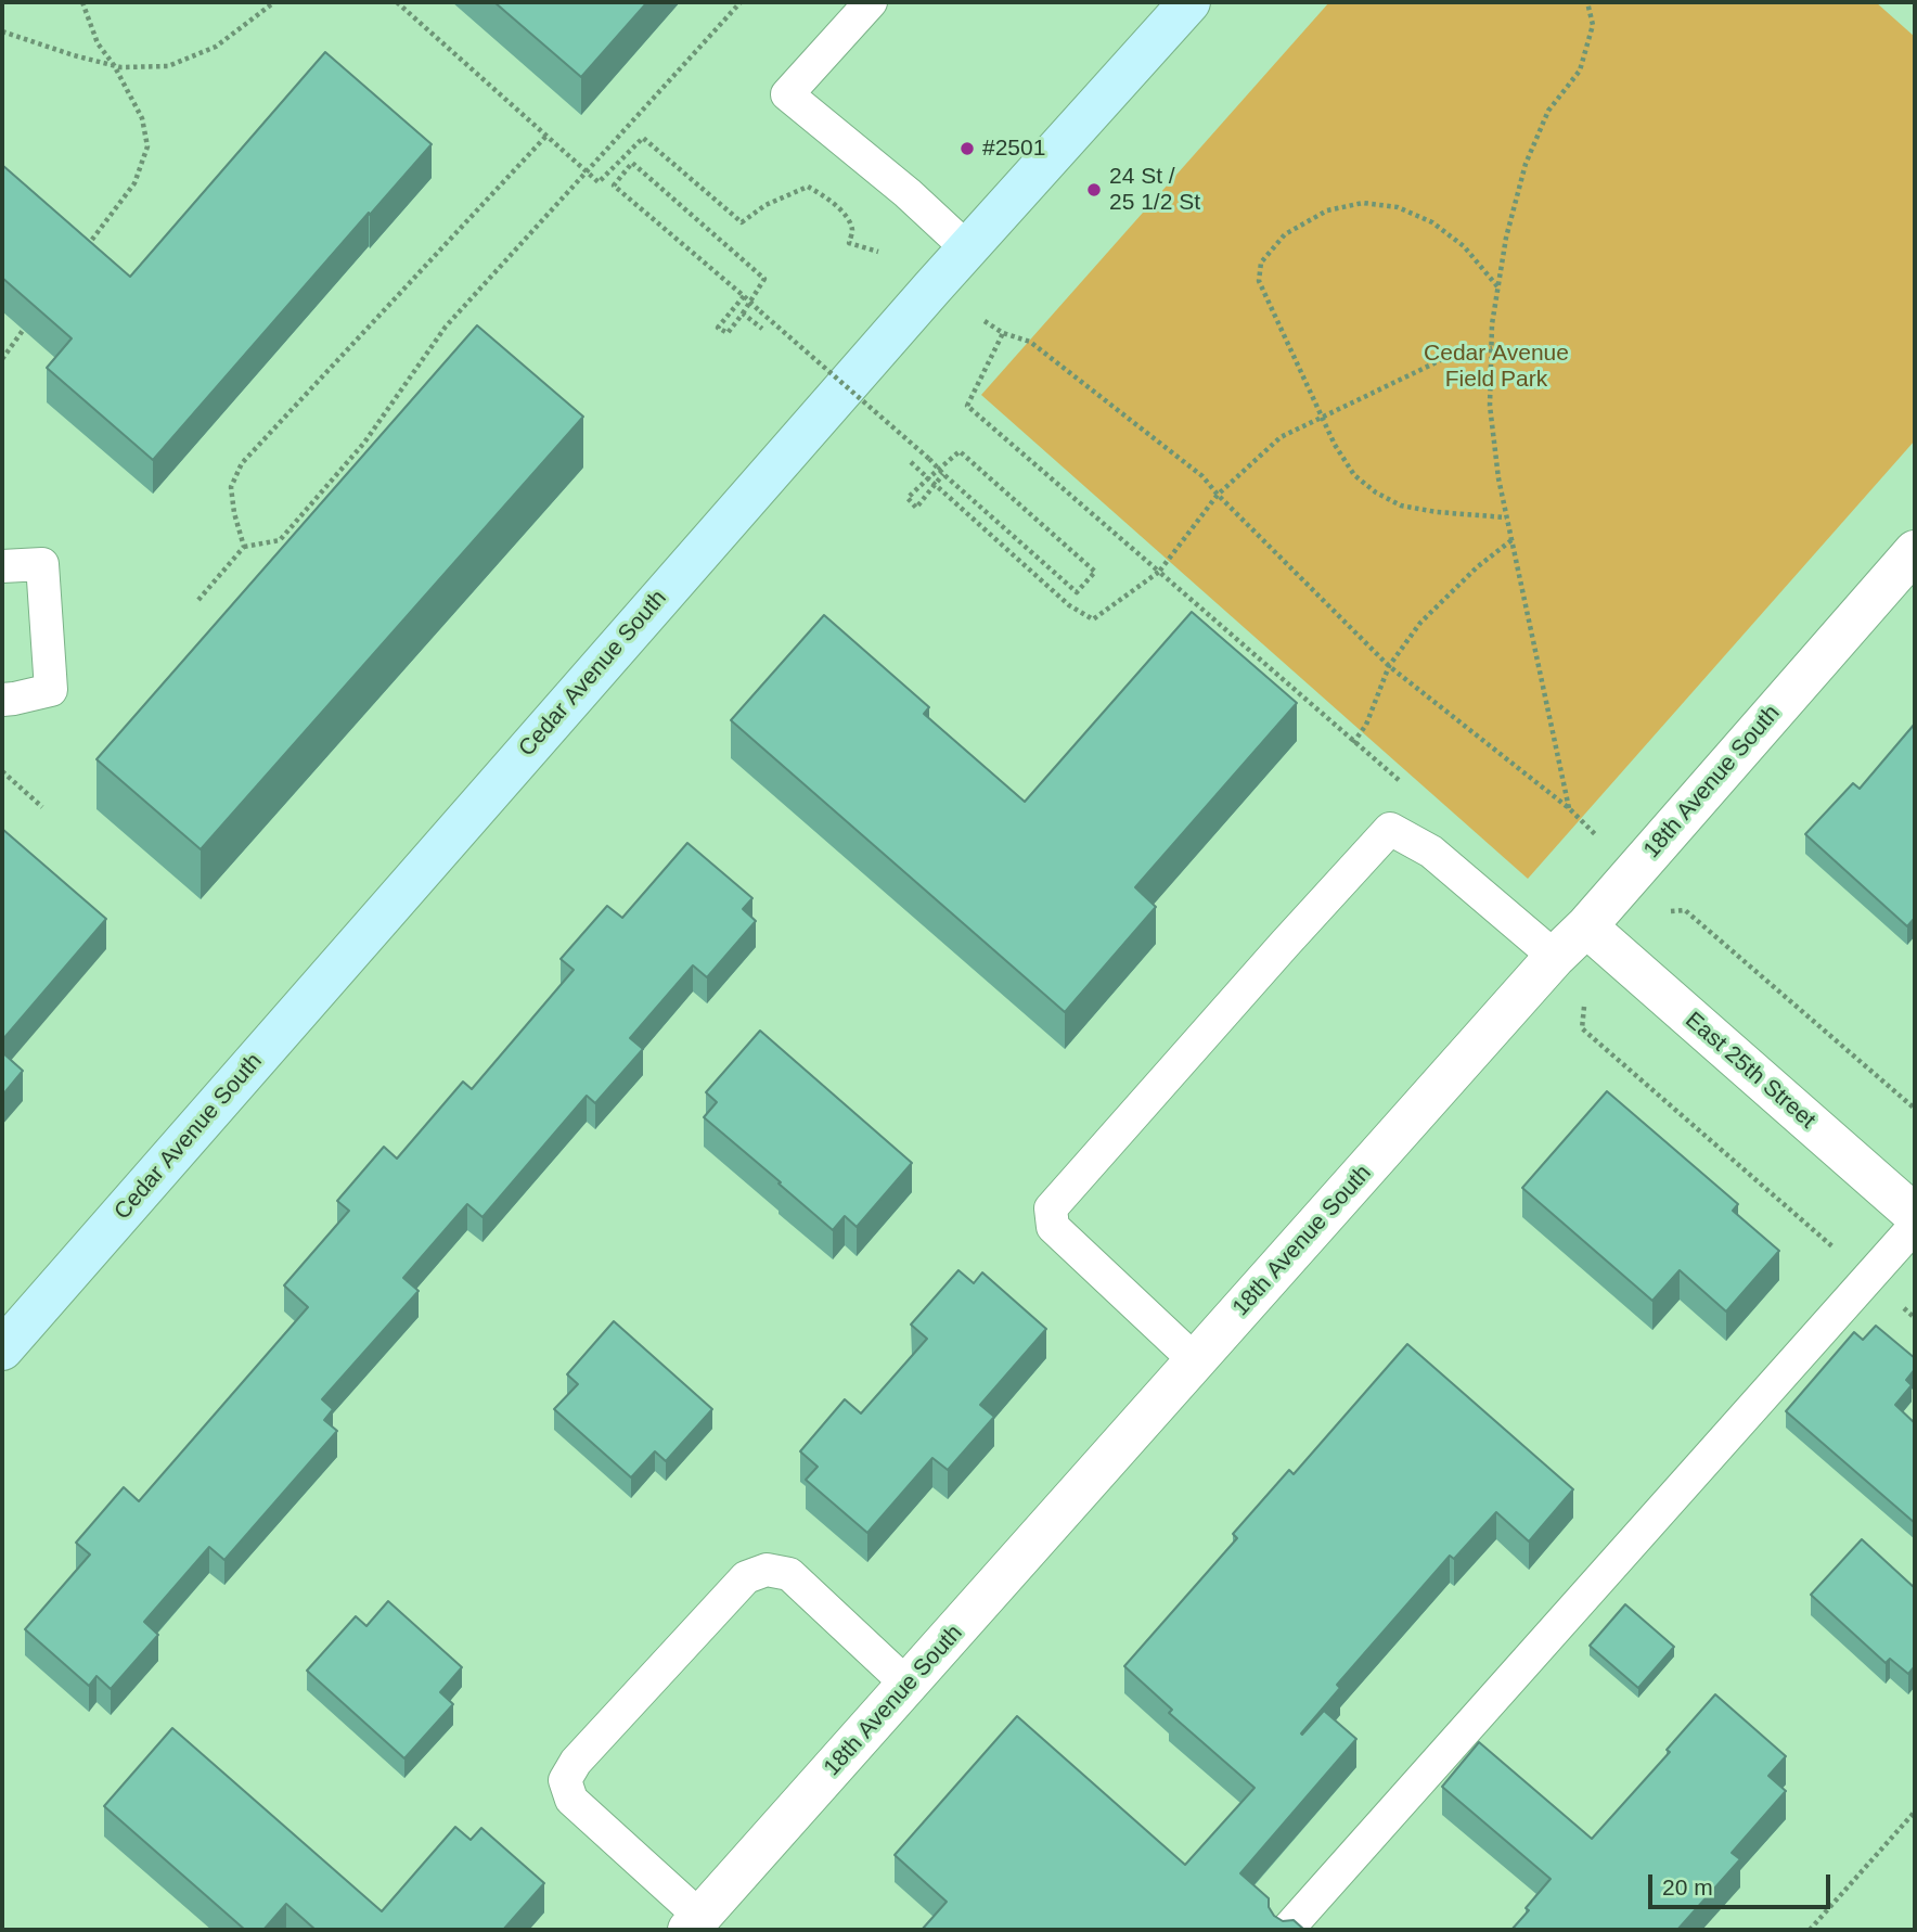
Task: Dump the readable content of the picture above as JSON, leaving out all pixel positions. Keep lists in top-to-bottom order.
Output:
{
  "streets": {
    "main road": ["Cedar Avenue South"],
    "street": ["18th Avenue South", "East 25th Street"]
  },
  "crossings": [
    ["18th Avenue South", "East 25th Street"]
  ],
  "parks": ["Cedar Avenue Field Park"],
  "places": ["#2501", "24 St / 25 1/2 St"],
  "scale_bar": "20 m"
}
